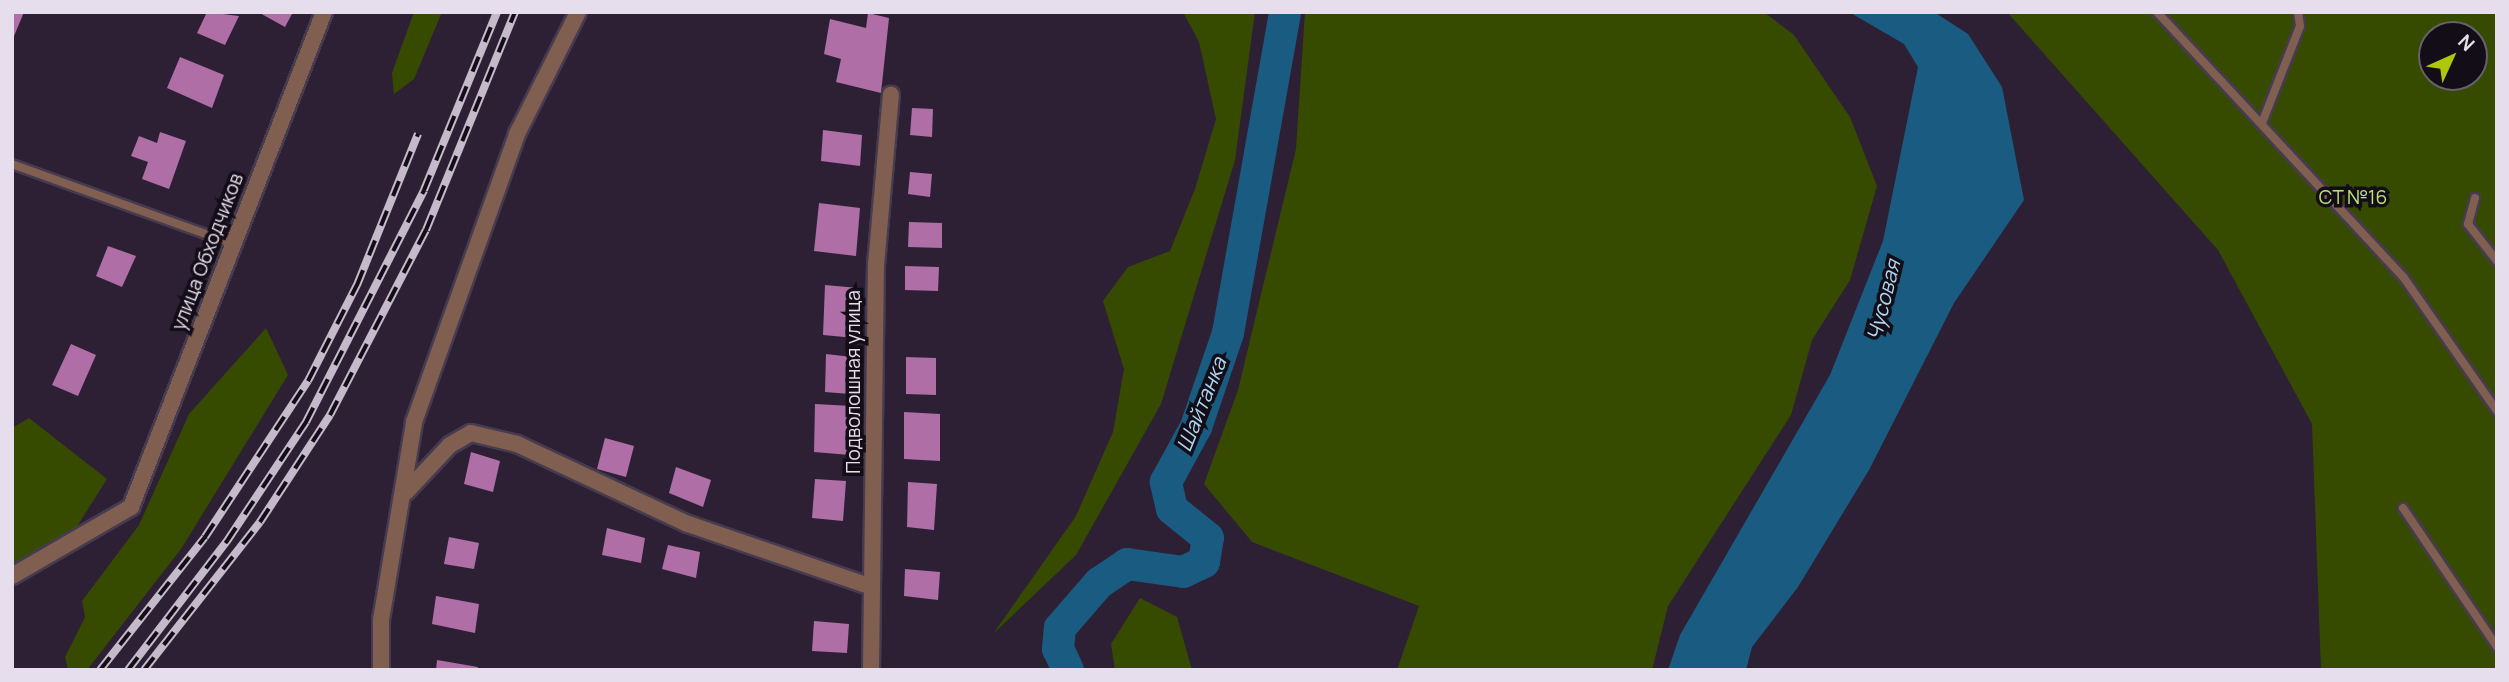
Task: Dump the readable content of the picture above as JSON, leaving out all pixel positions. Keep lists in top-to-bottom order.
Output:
{
  "streets": {
    "street": ["улица Обходчиков", "Подволошная улица"]
  },
  "water": ["Чусовая", "Шайтанка"],
  "parks": ["СТ №16"],
  "north": "top right"
}
